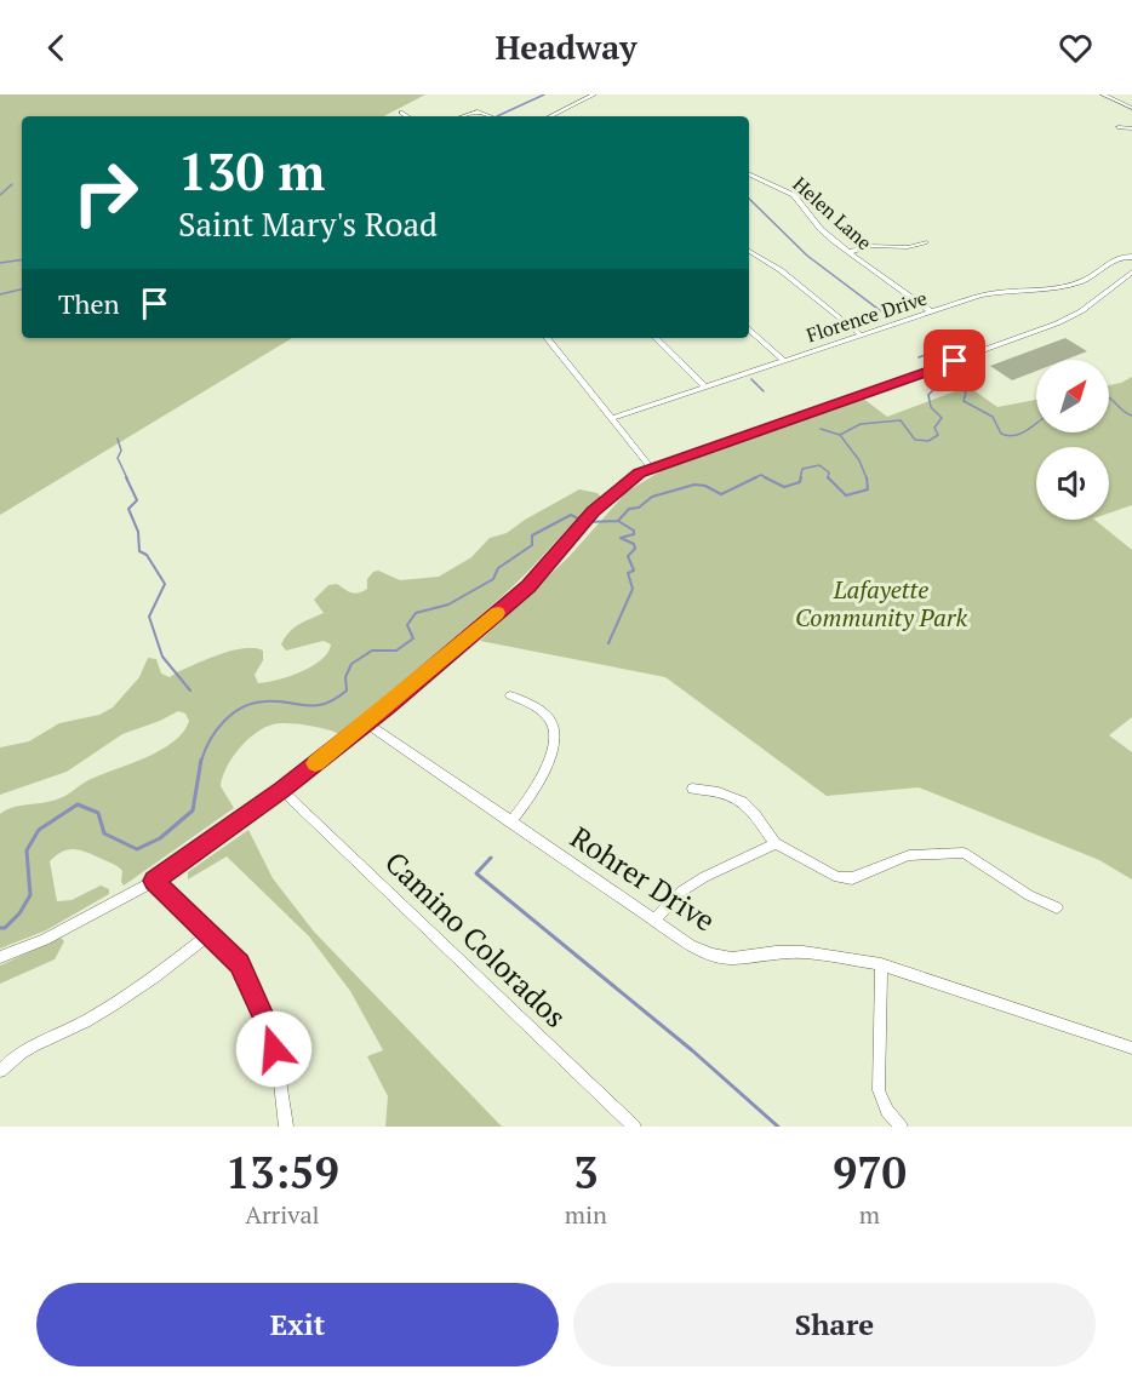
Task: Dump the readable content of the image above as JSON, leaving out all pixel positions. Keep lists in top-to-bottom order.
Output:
{
  "streets": {
    "street": [
      "Helen Lane",
      "Florence Drive",
      "Rohrer Drive",
      "Camino Colorados"
    ]
  },
  "crossings": [
    ["Helen Lane", "Florence Drive"]
  ],
  "parks": ["Lafayette Community Park"],
  "north": "top right",
  "page": {
    "header": "Headway",
    "turn": ["130 m", "Saint Mary's Road"],
    "then": "Then",
    "eta": [
      "13:59",
      "Arrival",
      "3",
      "min",
      "970",
      "m"
    ],
    "buttons": ["Exit", "Share"]
  }
}
